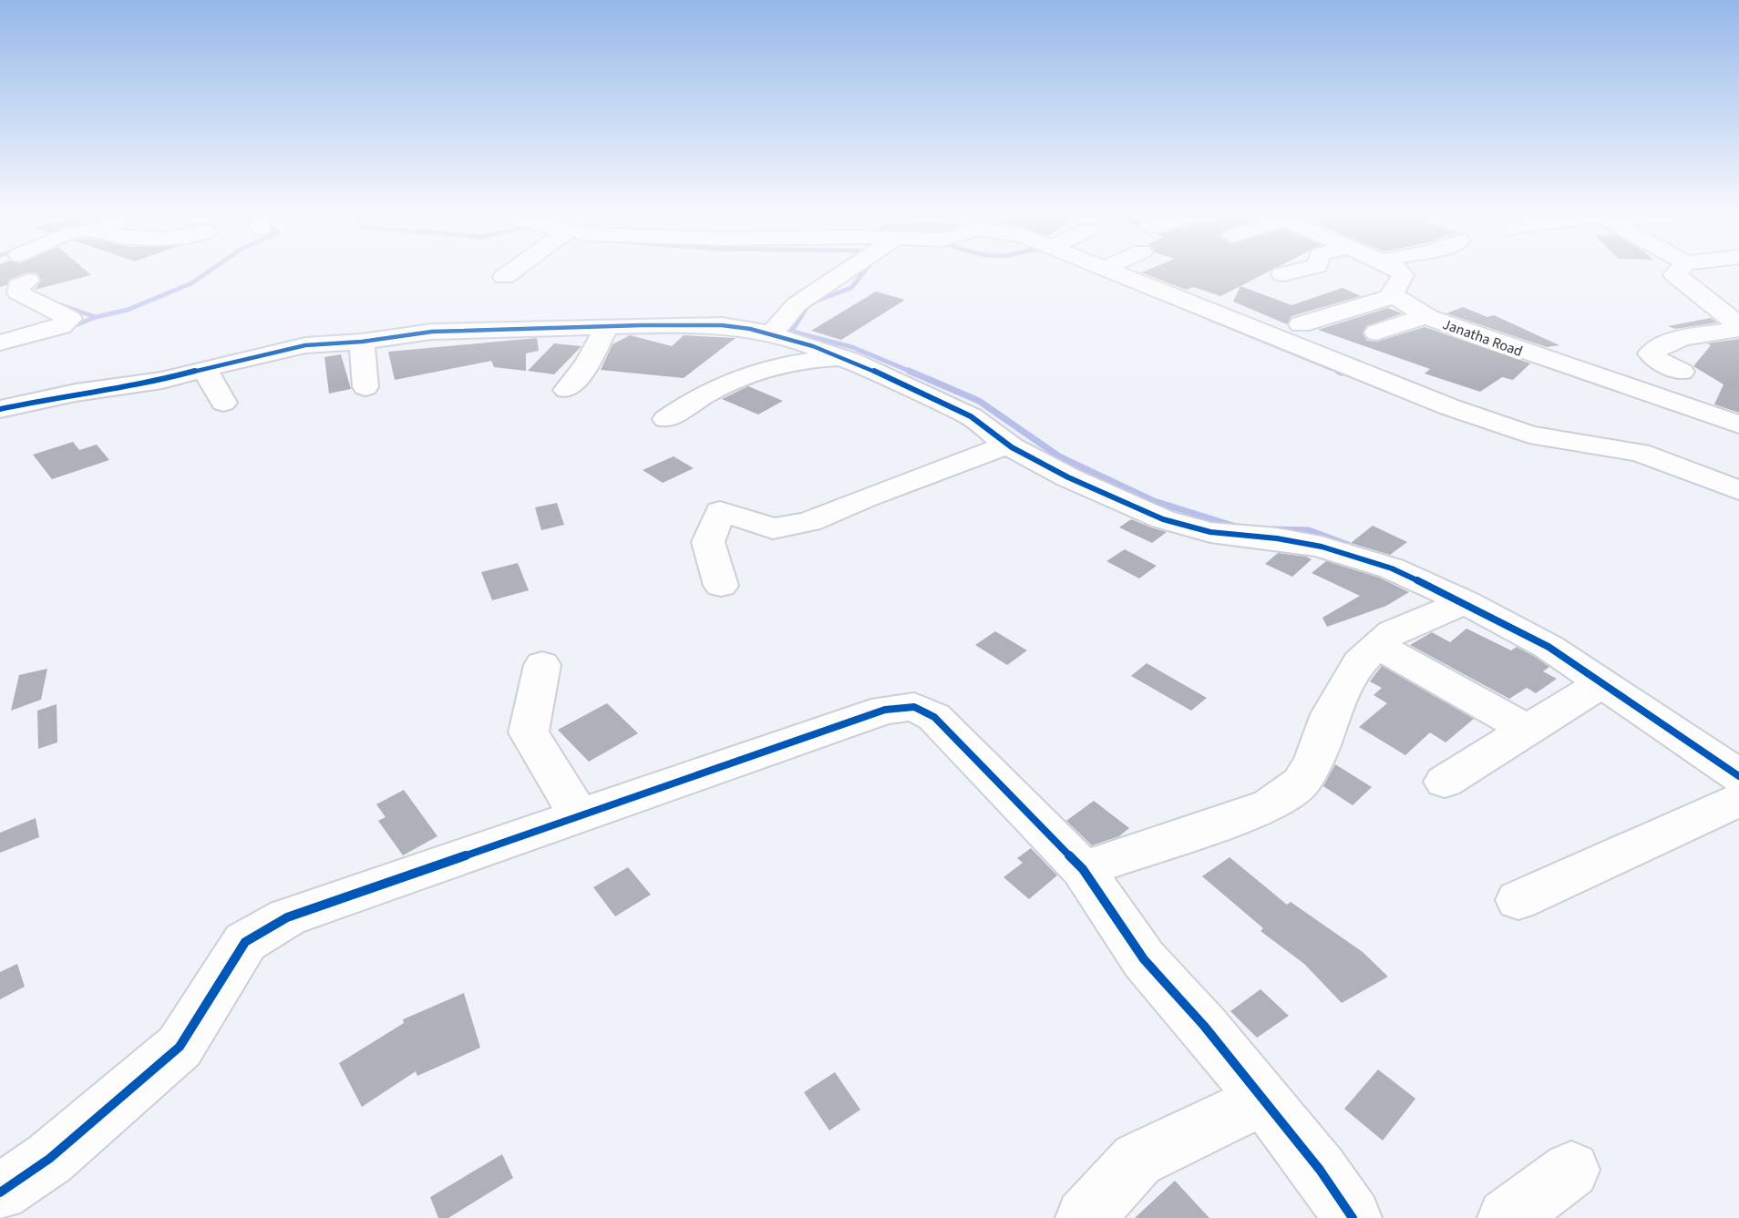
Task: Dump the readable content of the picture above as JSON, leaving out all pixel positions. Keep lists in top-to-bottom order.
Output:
{
  "streets": {
    "street": ["Janatha Road"]
  }
}
